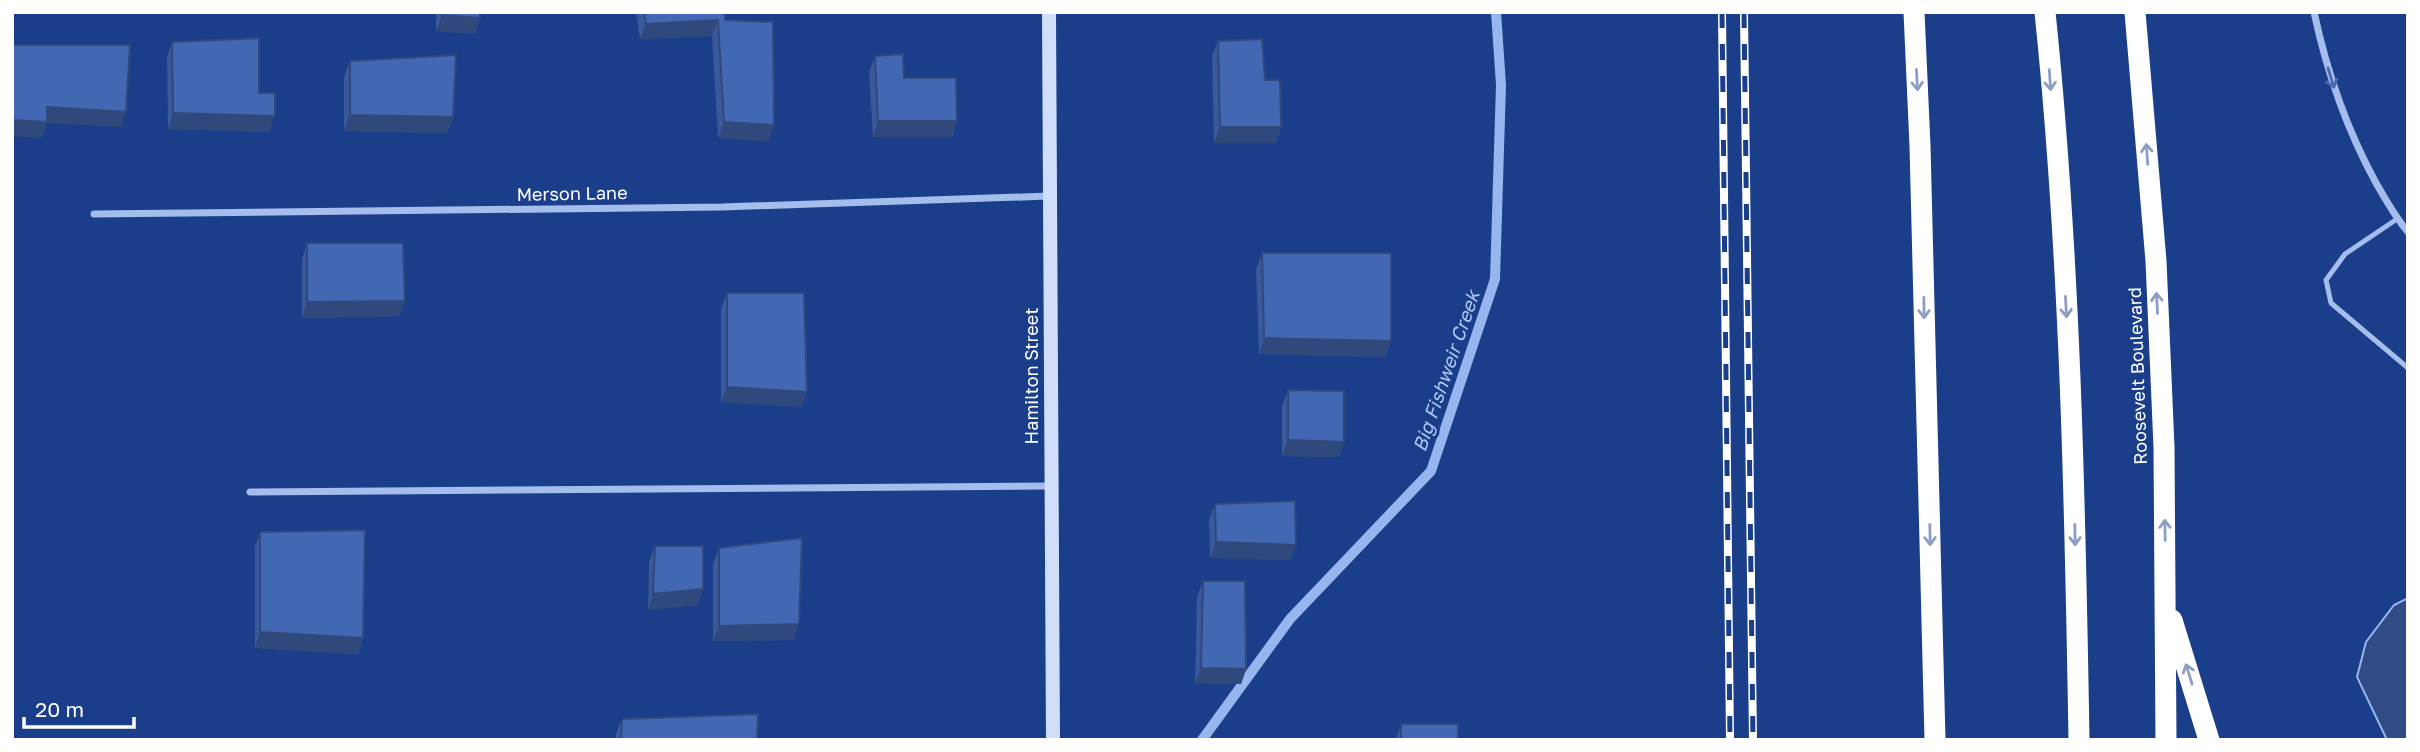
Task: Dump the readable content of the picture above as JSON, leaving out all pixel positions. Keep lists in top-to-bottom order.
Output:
{
  "streets": {
    "highway": ["Roosevelt Boulevard"],
    "street": ["Merson Lane", "Hamilton Street"]
  },
  "crossings": [
    ["Merson Lane", "Hamilton Street"]
  ],
  "water": ["Big Fishweir Creek"],
  "scale_bar": "20 m"
}
